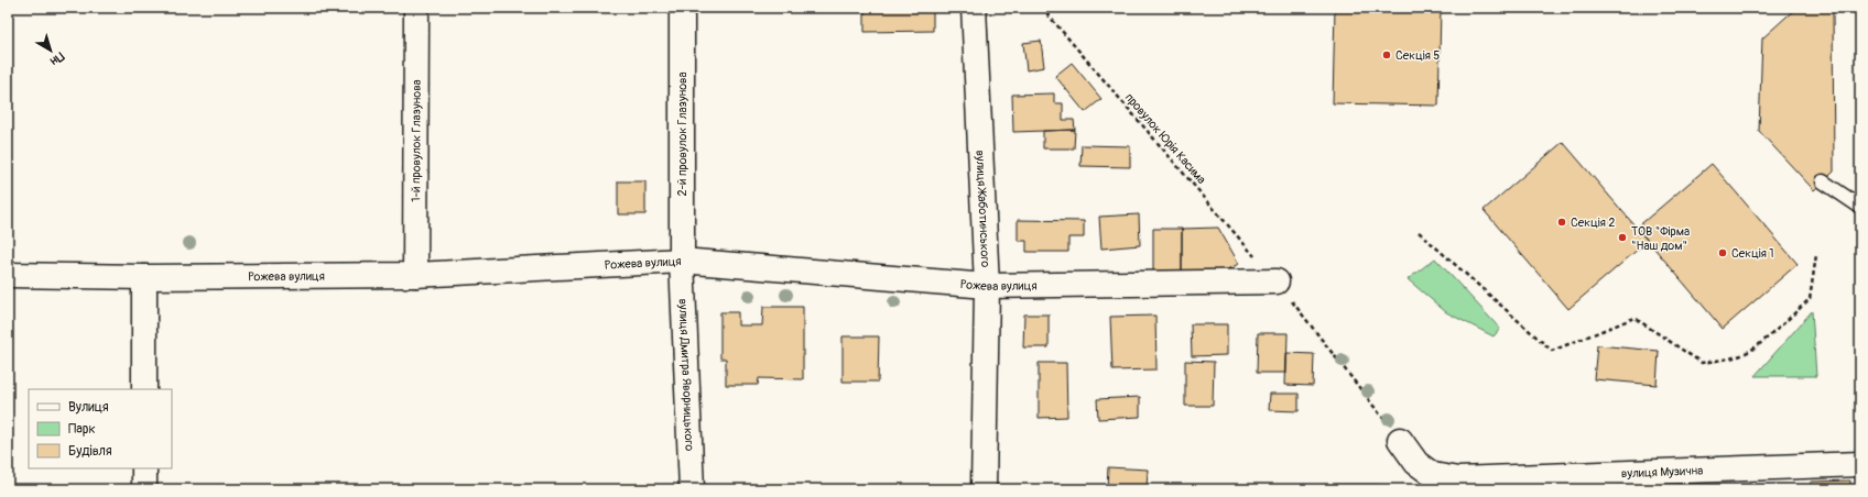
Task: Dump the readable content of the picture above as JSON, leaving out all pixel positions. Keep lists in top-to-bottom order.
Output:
{
  "streets": {
    "street": [
      "2-й провулок Глазунова",
      "1-й провулок Глазунова",
      "вулиця Жаботинського",
      "Рожева вулиця",
      "вулиця Дмитра Яворницького",
      "вулиця Музична"
    ],
    "path": ["провулок Юрія Касима"]
  },
  "crossings": [
    ["2-й провулок Глазунова", "Рожева вулиця"],
    ["2-й провулок Глазунова", "вулиця Дмитра Яворницького"],
    ["провулок Юрія Касима", "Рожева вулиця"],
    ["провулок Юрія Касима", "вулиця Музична"],
    ["1-й провулок Глазунова", "Рожева вулиця"],
    ["вулиця Жаботинського", "Рожева вулиця"],
    ["Рожева вулиця", "вулиця Дмитра Яворницького"]
  ],
  "places": [
    "Секція 5",
    "Секція 2",
    "ТОВ \"Фірма \"Наш дом\"",
    "Секція 1"
  ],
  "legend": ["Вулиця", "Парк", "Будівля"],
  "north": "bottom right"
}
